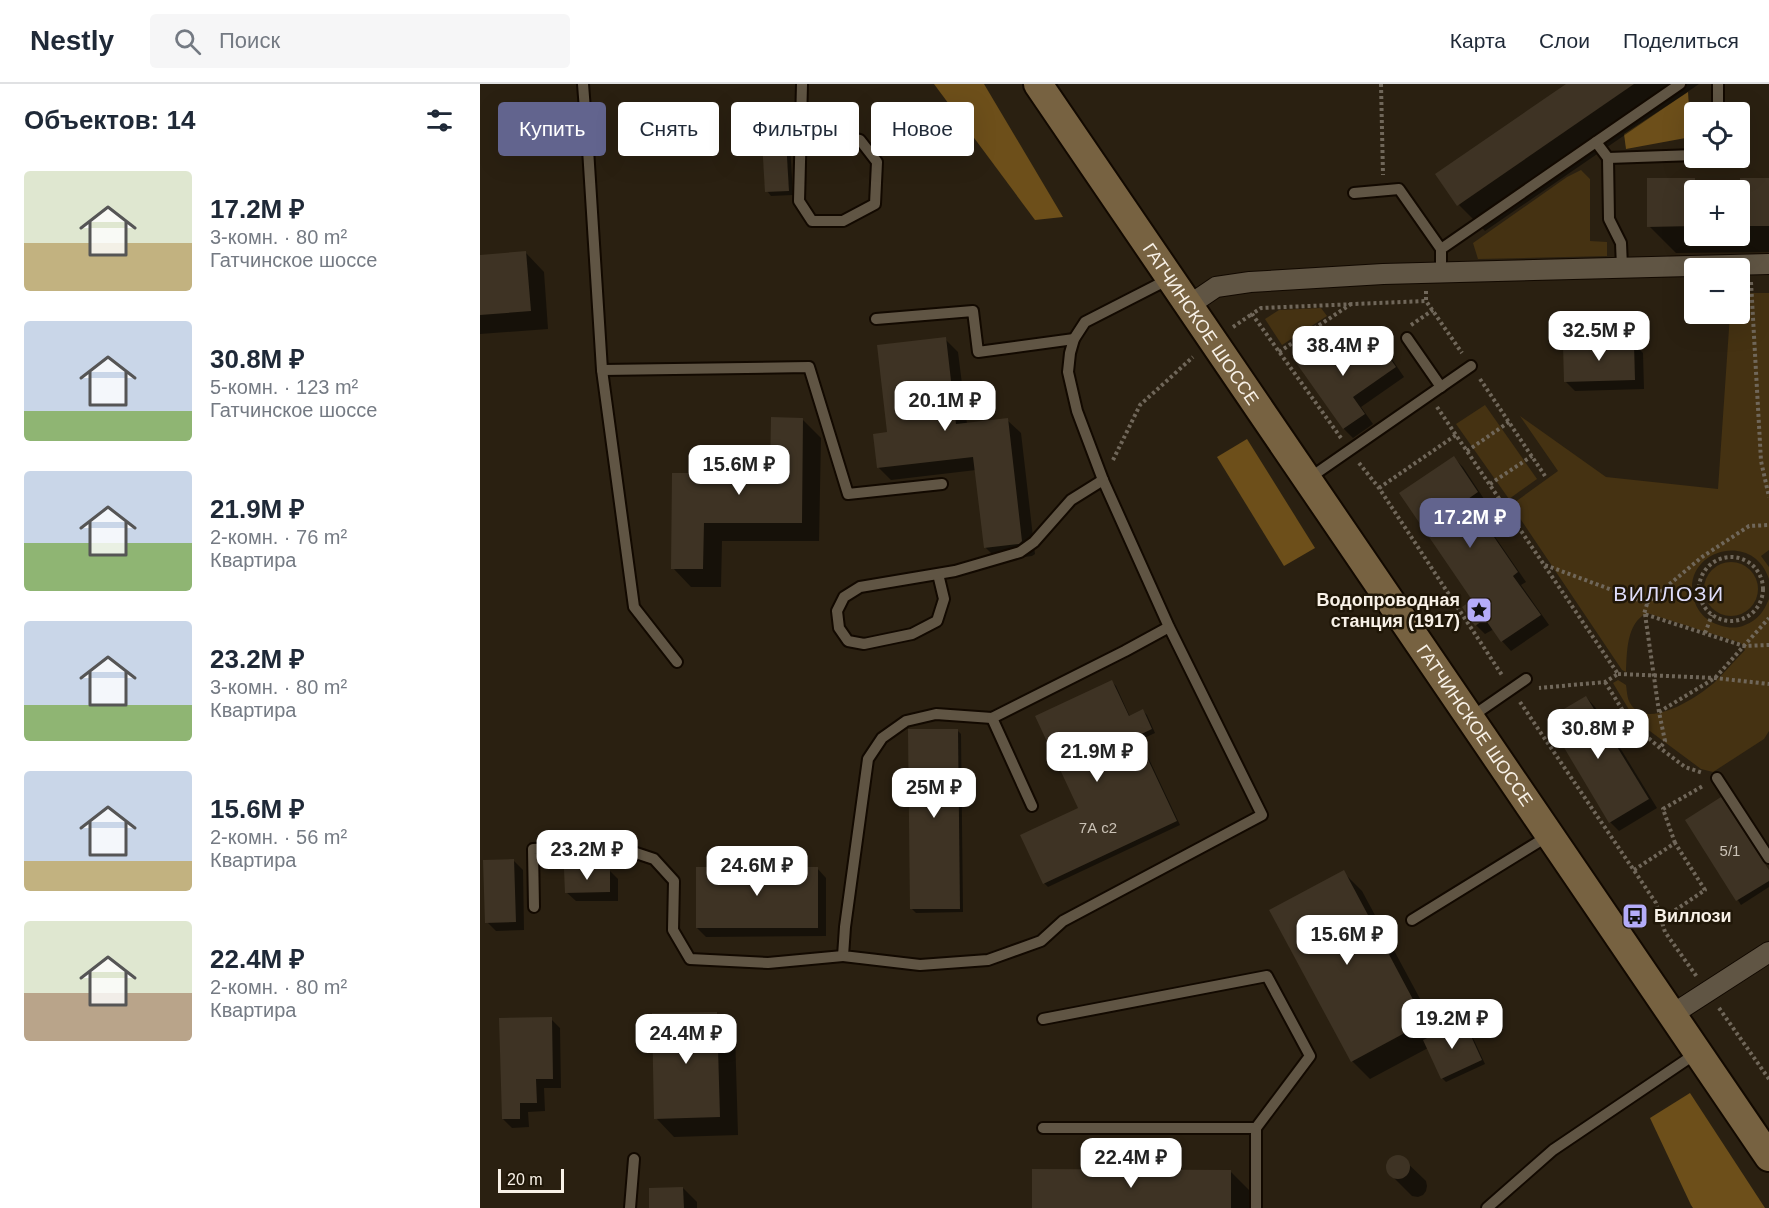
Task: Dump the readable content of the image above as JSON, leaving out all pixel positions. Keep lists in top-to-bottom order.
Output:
{
  "streets": {
    "main road": ["ГАТЧИНСКОЕ ШОССЕ"]
  },
  "districts": ["ВИЛЛОЗИ"],
  "places": {
    "place": ["Водопроводная станция (1917)"],
    "bus stop": ["Виллози"]
  },
  "house_numbers": ["7А с2", "5/1"],
  "scale_bar": "20 m",
  "page": {
    "header": "Nestly",
    "search": "Поиск",
    "nav": ["Карта", "Слои", "Поделиться"],
    "heading": "Объектов: 14",
    "map_buttons": ["+", "−"],
    "chip": [
      "Купить",
      "Снять",
      "Фильтры",
      "Новое"
    ],
    "list": [
      {
        "name": "17.2M ₽",
        "note": "3-комн. · 80 m² · Гатчинское шоссе"
      },
      {
        "name": "30.8M ₽",
        "note": "5-комн. · 123 m² · Гатчинское шоссе"
      },
      {
        "name": "21.9M ₽",
        "note": "2-комн. · 76 m² · Квартира"
      },
      {
        "name": "23.2M ₽",
        "note": "3-комн. · 80 m² · Квартира"
      },
      {
        "name": "15.6M ₽",
        "note": "2-комн. · 56 m² · Квартира"
      },
      {
        "name": "22.4M ₽",
        "note": "2-комн. · 80 m² · Квартира"
      }
    ],
    "price": [
      "32.5M ₽",
      "38.4M ₽",
      "20.1M ₽",
      "15.6M ₽",
      "17.2M ₽",
      "30.8M ₽",
      "21.9M ₽",
      "25M ₽",
      "23.2M ₽",
      "24.6M ₽",
      "15.6M ₽",
      "19.2M ₽",
      "24.4M ₽",
      "22.4M ₽"
    ],
    "scale": "20 m"
  }
}
